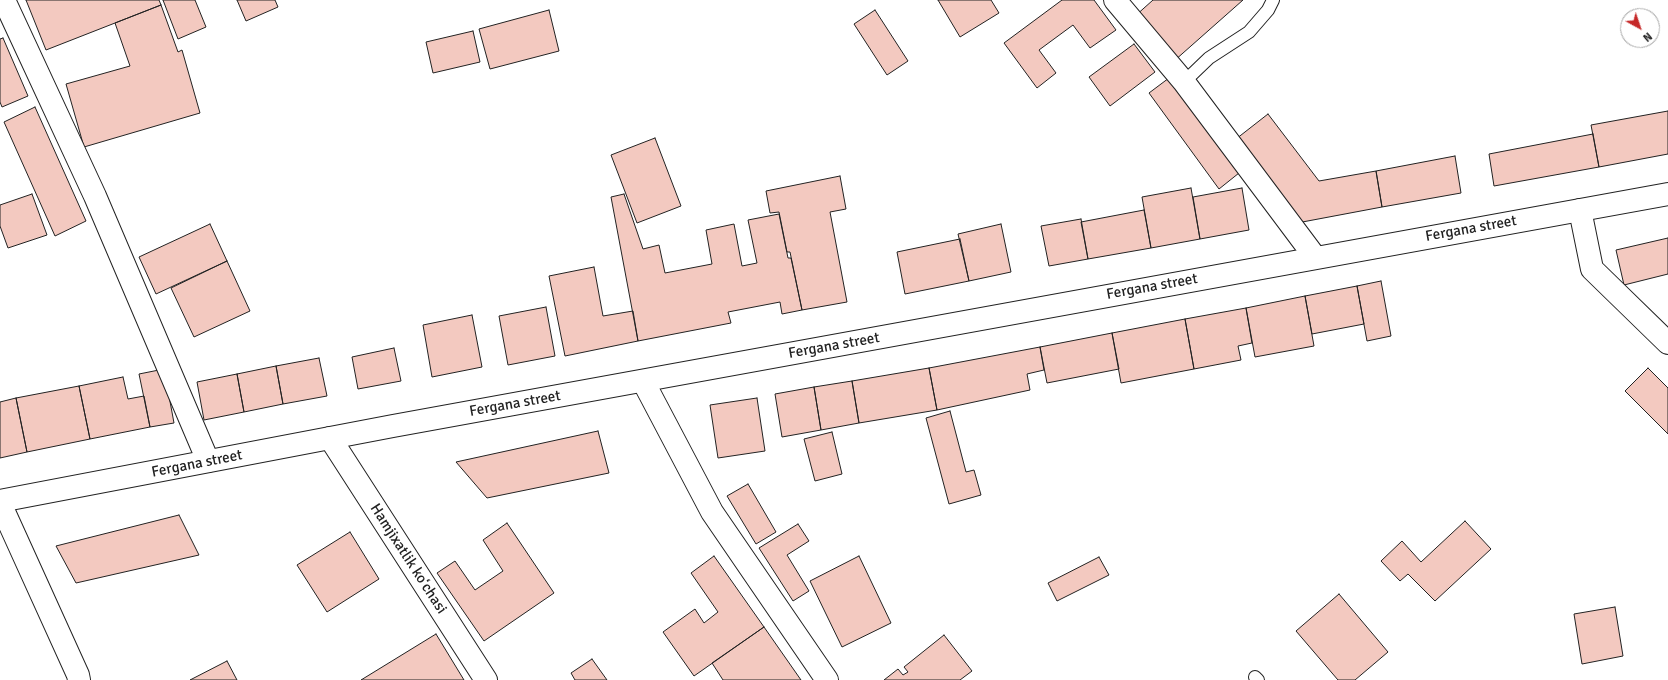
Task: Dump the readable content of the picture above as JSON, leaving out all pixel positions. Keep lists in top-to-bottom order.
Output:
{
  "streets": {
    "street": ["Fergana street", "Hamjixatlik koʻchasi"]
  },
  "crossings": [
    ["Fergana street", "Hamjixatlik koʻchasi"]
  ],
  "north": "bottom right"
}
